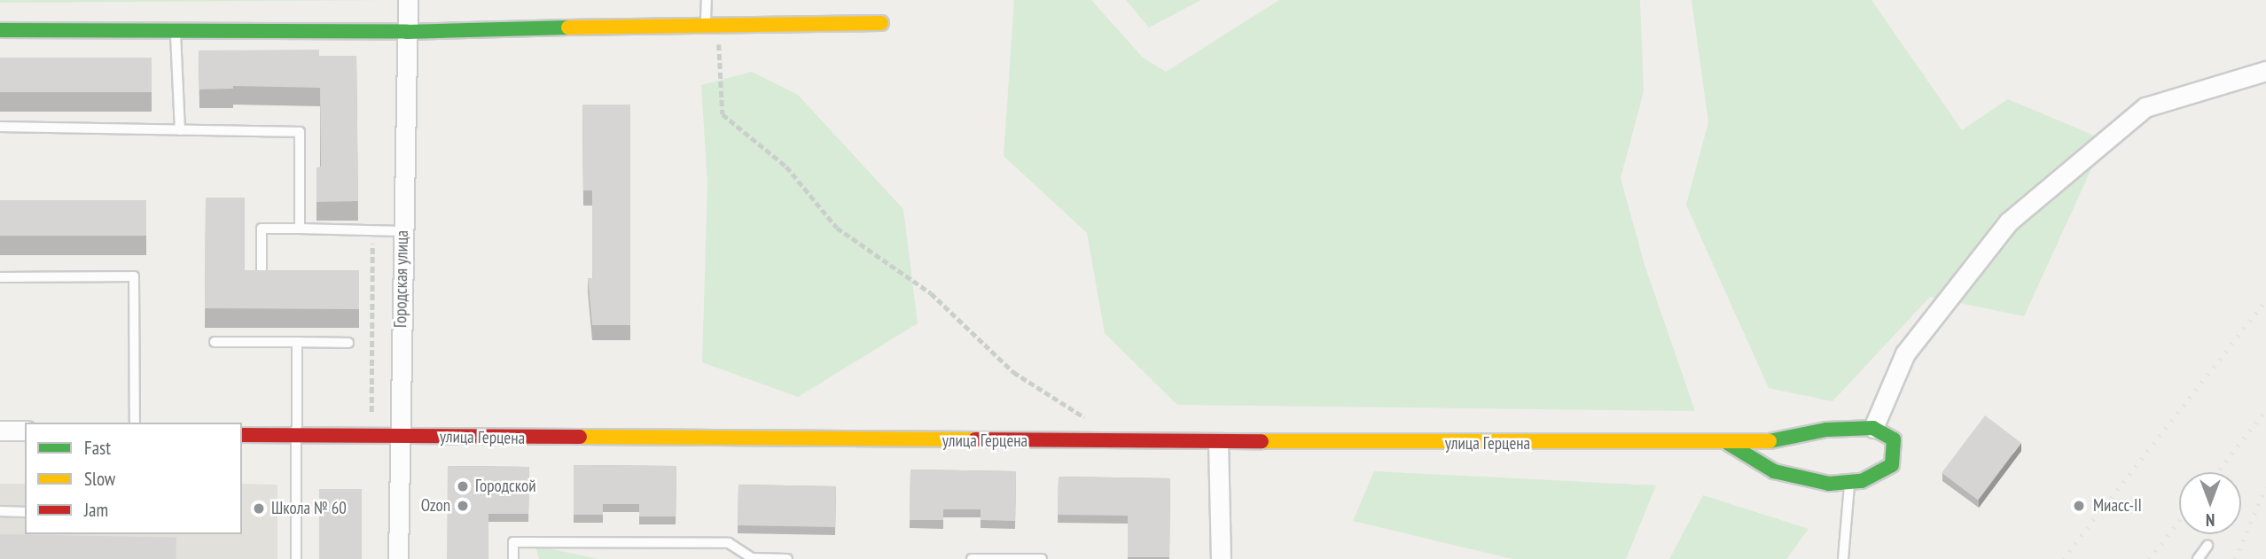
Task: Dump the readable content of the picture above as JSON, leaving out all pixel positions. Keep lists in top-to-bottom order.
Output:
{
  "streets": {
    "street": ["Городская улица", "улица Герцена"]
  },
  "crossings": [
    ["Городская улица", "улица Герцена"]
  ],
  "places": [
    "Городской",
    "Ozon",
    "Миасс-II",
    "Школа № 60"
  ],
  "legend": ["Fast", "Slow", "Jam"],
  "north": "bottom"
}
